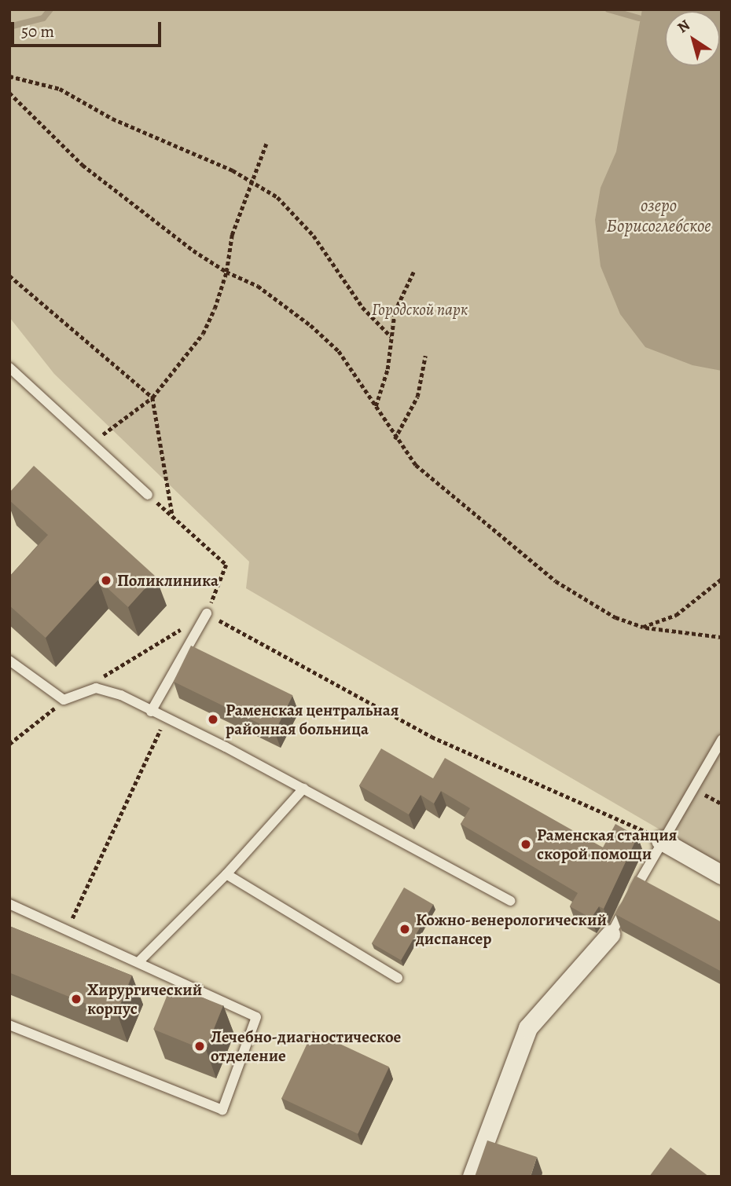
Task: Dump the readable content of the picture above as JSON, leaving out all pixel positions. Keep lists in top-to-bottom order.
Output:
{
  "water": ["озеро Борисоглебское"],
  "parks": ["Городской парк"],
  "places": [
    "Поликлиника",
    "Раменская центральная районная больница",
    "Раменская станция скорой помощи",
    "Кожно-венерологический диспансер",
    "Хирургический корпус",
    "Лечебно-диагностическое отделение"
  ],
  "scale_bar": "50 m",
  "north": "top left"
}
